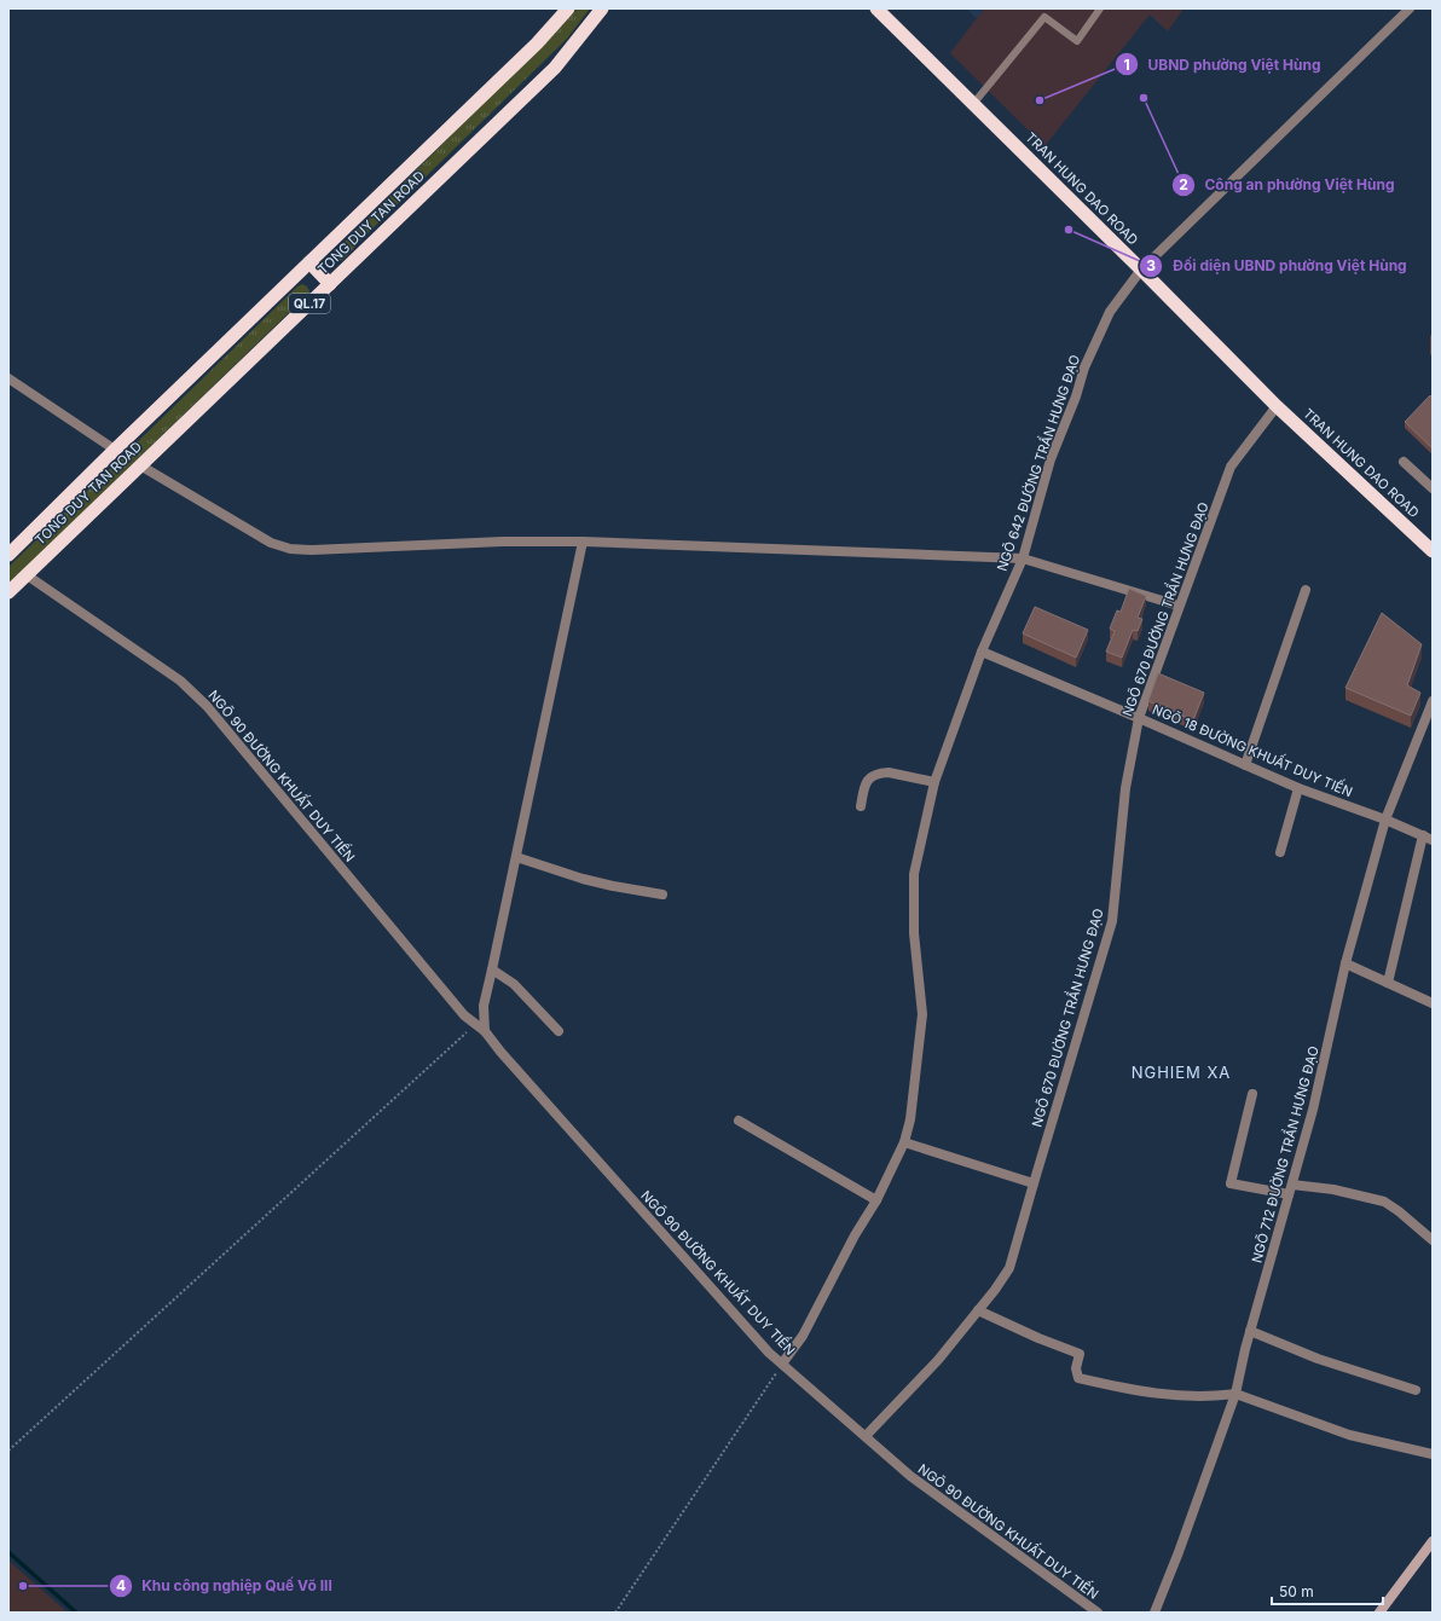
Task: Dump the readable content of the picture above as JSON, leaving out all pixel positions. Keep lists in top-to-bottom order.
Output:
{
  "streets": {
    "highway": ["TRAN HUNG DAO ROAD", "TONG DUY TAN ROAD", "QL.17"],
    "street": [
      "NGÕ 642 ĐƯỜNG TRẦN HƯNG ĐẠO",
      "NGÕ 670 ĐƯỜNG TRẦN HƯNG ĐẠO",
      "NGÕ 18 ĐƯỜNG KHUẤT DUY TIẾN",
      "NGÕ 90 ĐƯỜNG KHUẤT DUY TIẾN",
      "NGÕ 712 ĐƯỜNG TRẦN HƯNG ĐẠO"
    ]
  },
  "crossings": [
    ["TRAN HUNG DAO ROAD", "NGÕ 642 ĐƯỜNG TRẦN HƯNG ĐẠO"],
    ["TRAN HUNG DAO ROAD", "NGÕ 670 ĐƯỜNG TRẦN HƯNG ĐẠO"],
    ["TONG DUY TAN ROAD", "NGÕ 90 ĐƯỜNG KHUẤT DUY TIẾN"],
    ["NGÕ 642 ĐƯỜNG TRẦN HƯNG ĐẠO", "NGÕ 18 ĐƯỜNG KHUẤT DUY TIẾN"],
    ["NGÕ 642 ĐƯỜNG TRẦN HƯNG ĐẠO", "NGÕ 90 ĐƯỜNG KHUẤT DUY TIẾN"],
    ["NGÕ 670 ĐƯỜNG TRẦN HƯNG ĐẠO", "NGÕ 18 ĐƯỜNG KHUẤT DUY TIẾN"],
    ["NGÕ 670 ĐƯỜNG TRẦN HƯNG ĐẠO", "NGÕ 90 ĐƯỜNG KHUẤT DUY TIẾN"],
    ["NGÕ 18 ĐƯỜNG KHUẤT DUY TIẾN", "NGÕ 712 ĐƯỜNG TRẦN HƯNG ĐẠO"]
  ],
  "districts": ["NGHIEM XA"],
  "places": [
    "Công an phường Việt Hùng",
    "UBND phường Việt Hùng",
    "Đối diện UBND phường Việt Hùng",
    "Khu công nghiệp Quế Võ III"
  ],
  "scale_bar": "50 m"
}
